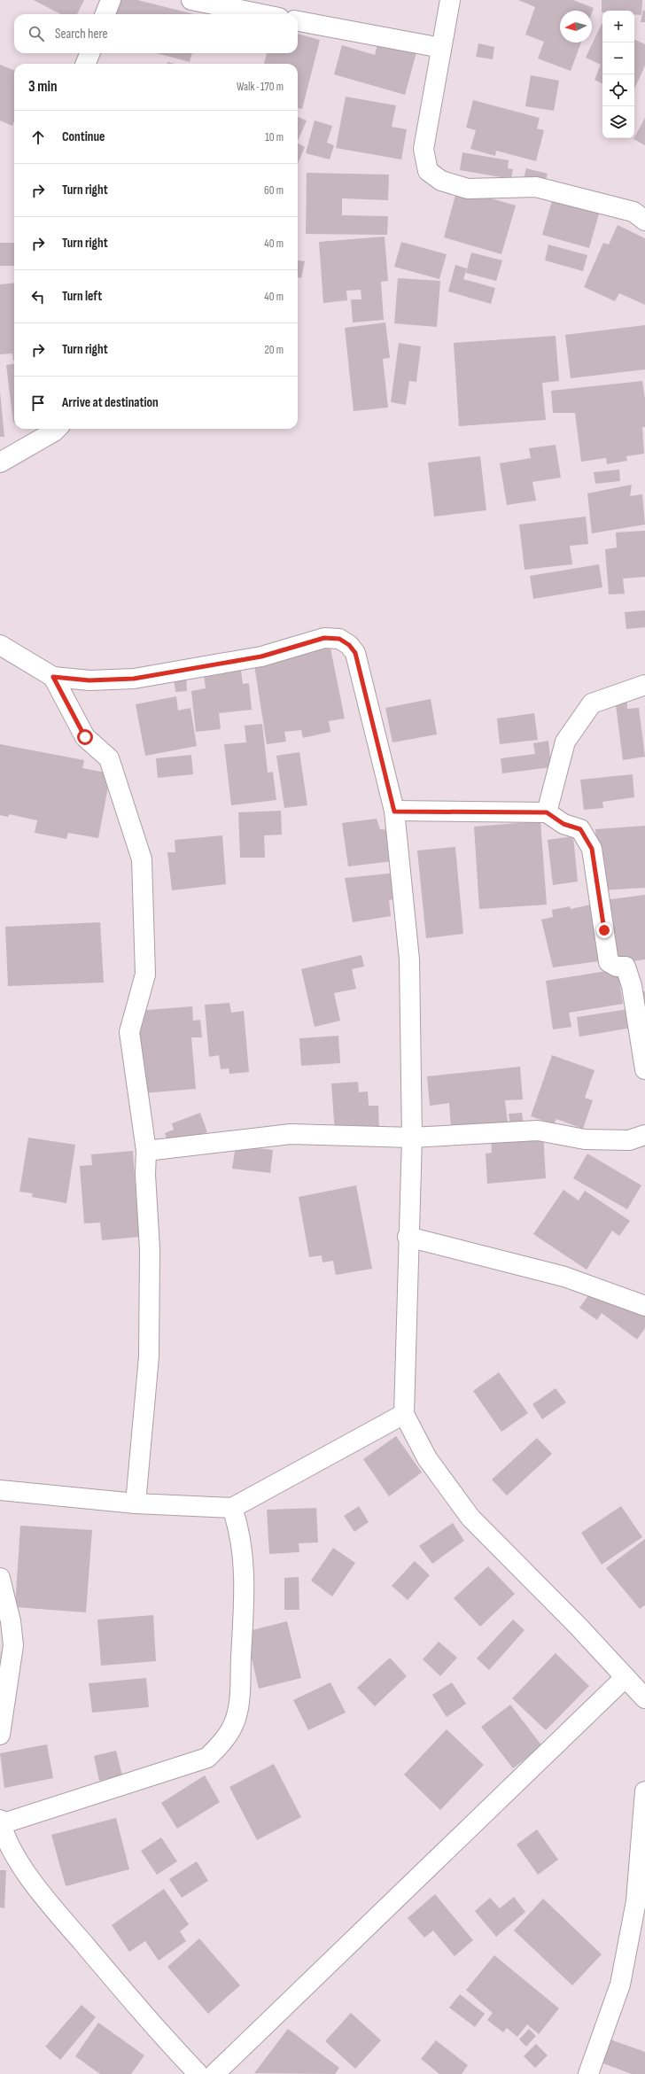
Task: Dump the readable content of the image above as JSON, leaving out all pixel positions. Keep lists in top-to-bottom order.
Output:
{
  "north": "left",
  "page": {
    "map_buttons": ["+", "−"],
    "search": "Search here",
    "heading": ["3 min", "Walk · 170 m"],
    "list": [
      ["Continue", "10 m"],
      ["Turn right", "60 m"],
      ["Turn right", "40 m"],
      ["Turn left", "40 m"],
      ["Turn right", "20 m"],
      "Arrive at destination"
    ]
  }
}
